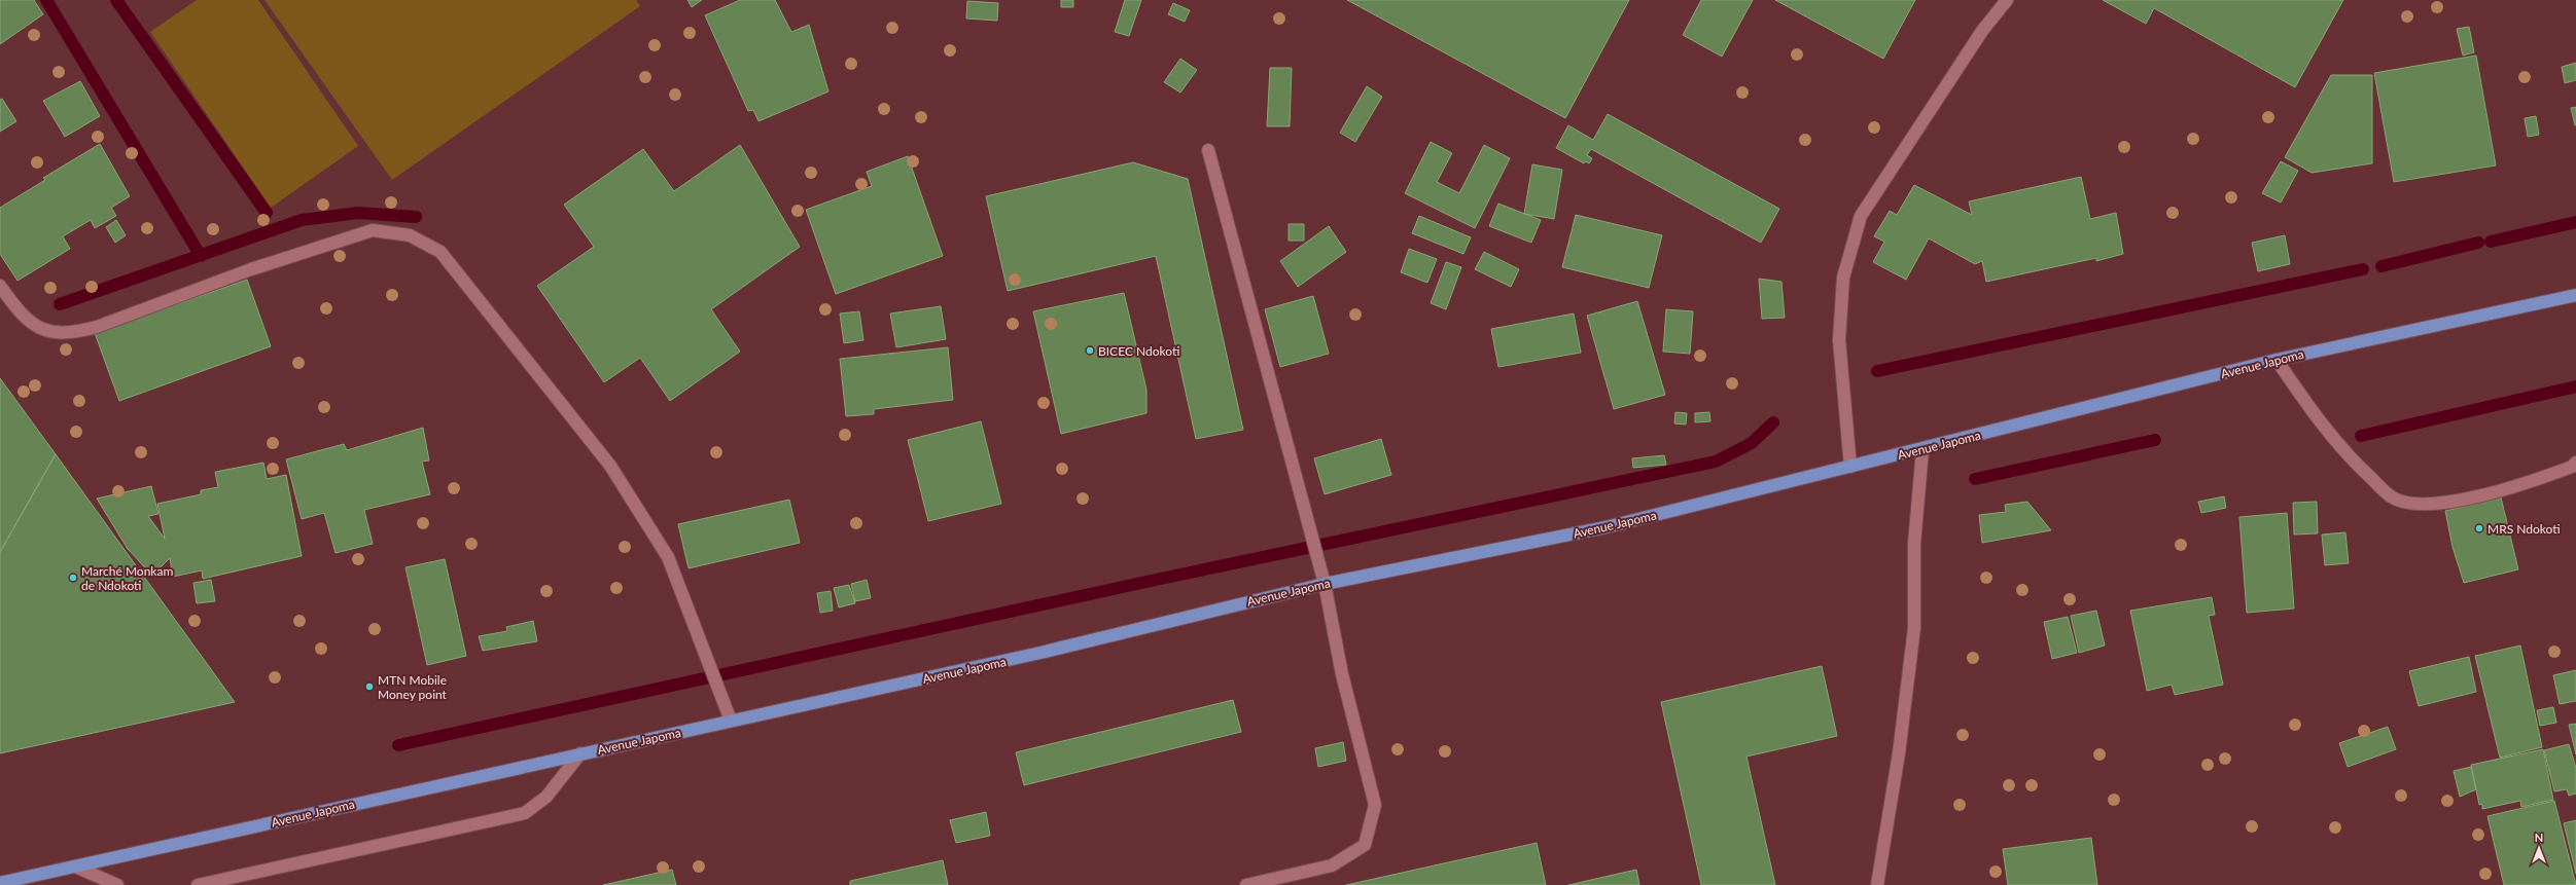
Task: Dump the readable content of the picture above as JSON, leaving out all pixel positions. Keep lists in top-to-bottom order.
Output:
{
  "streets": {
    "main road": ["Avenue Japoma"]
  },
  "places": [
    "BICEC Ndokoti",
    "MRS Ndokoti",
    "Marché Monkam de Ndokoti",
    "MTN Mobile Money point"
  ],
  "north": "top"
}
